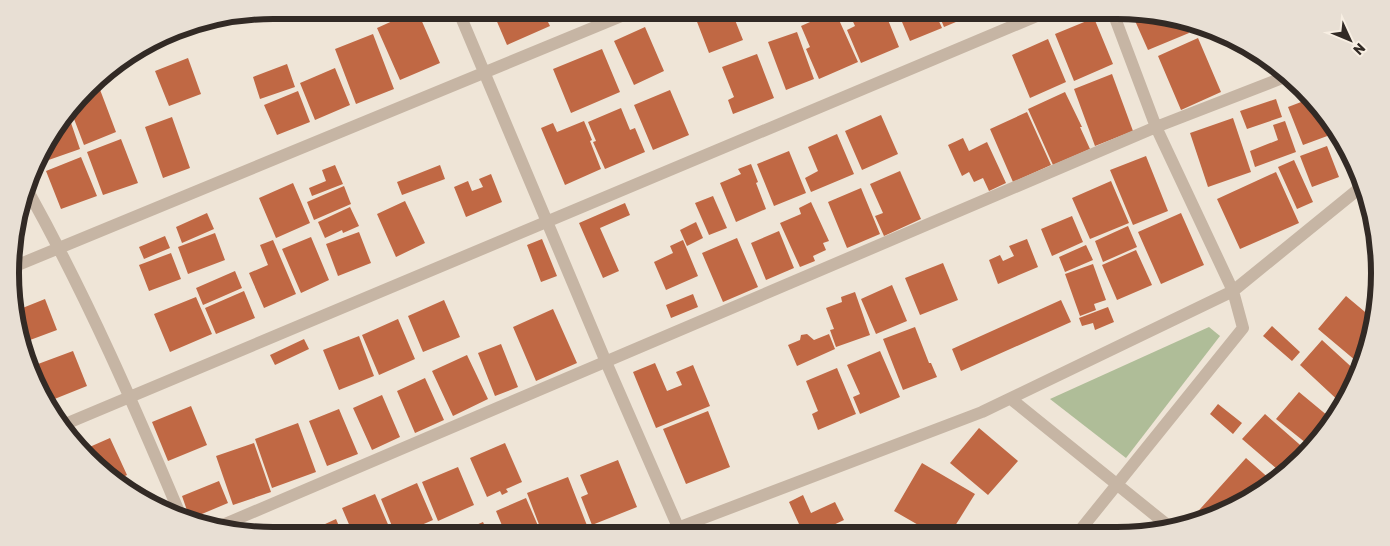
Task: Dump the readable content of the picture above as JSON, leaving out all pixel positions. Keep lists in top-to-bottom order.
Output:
{
  "north": "bottom right"
}
